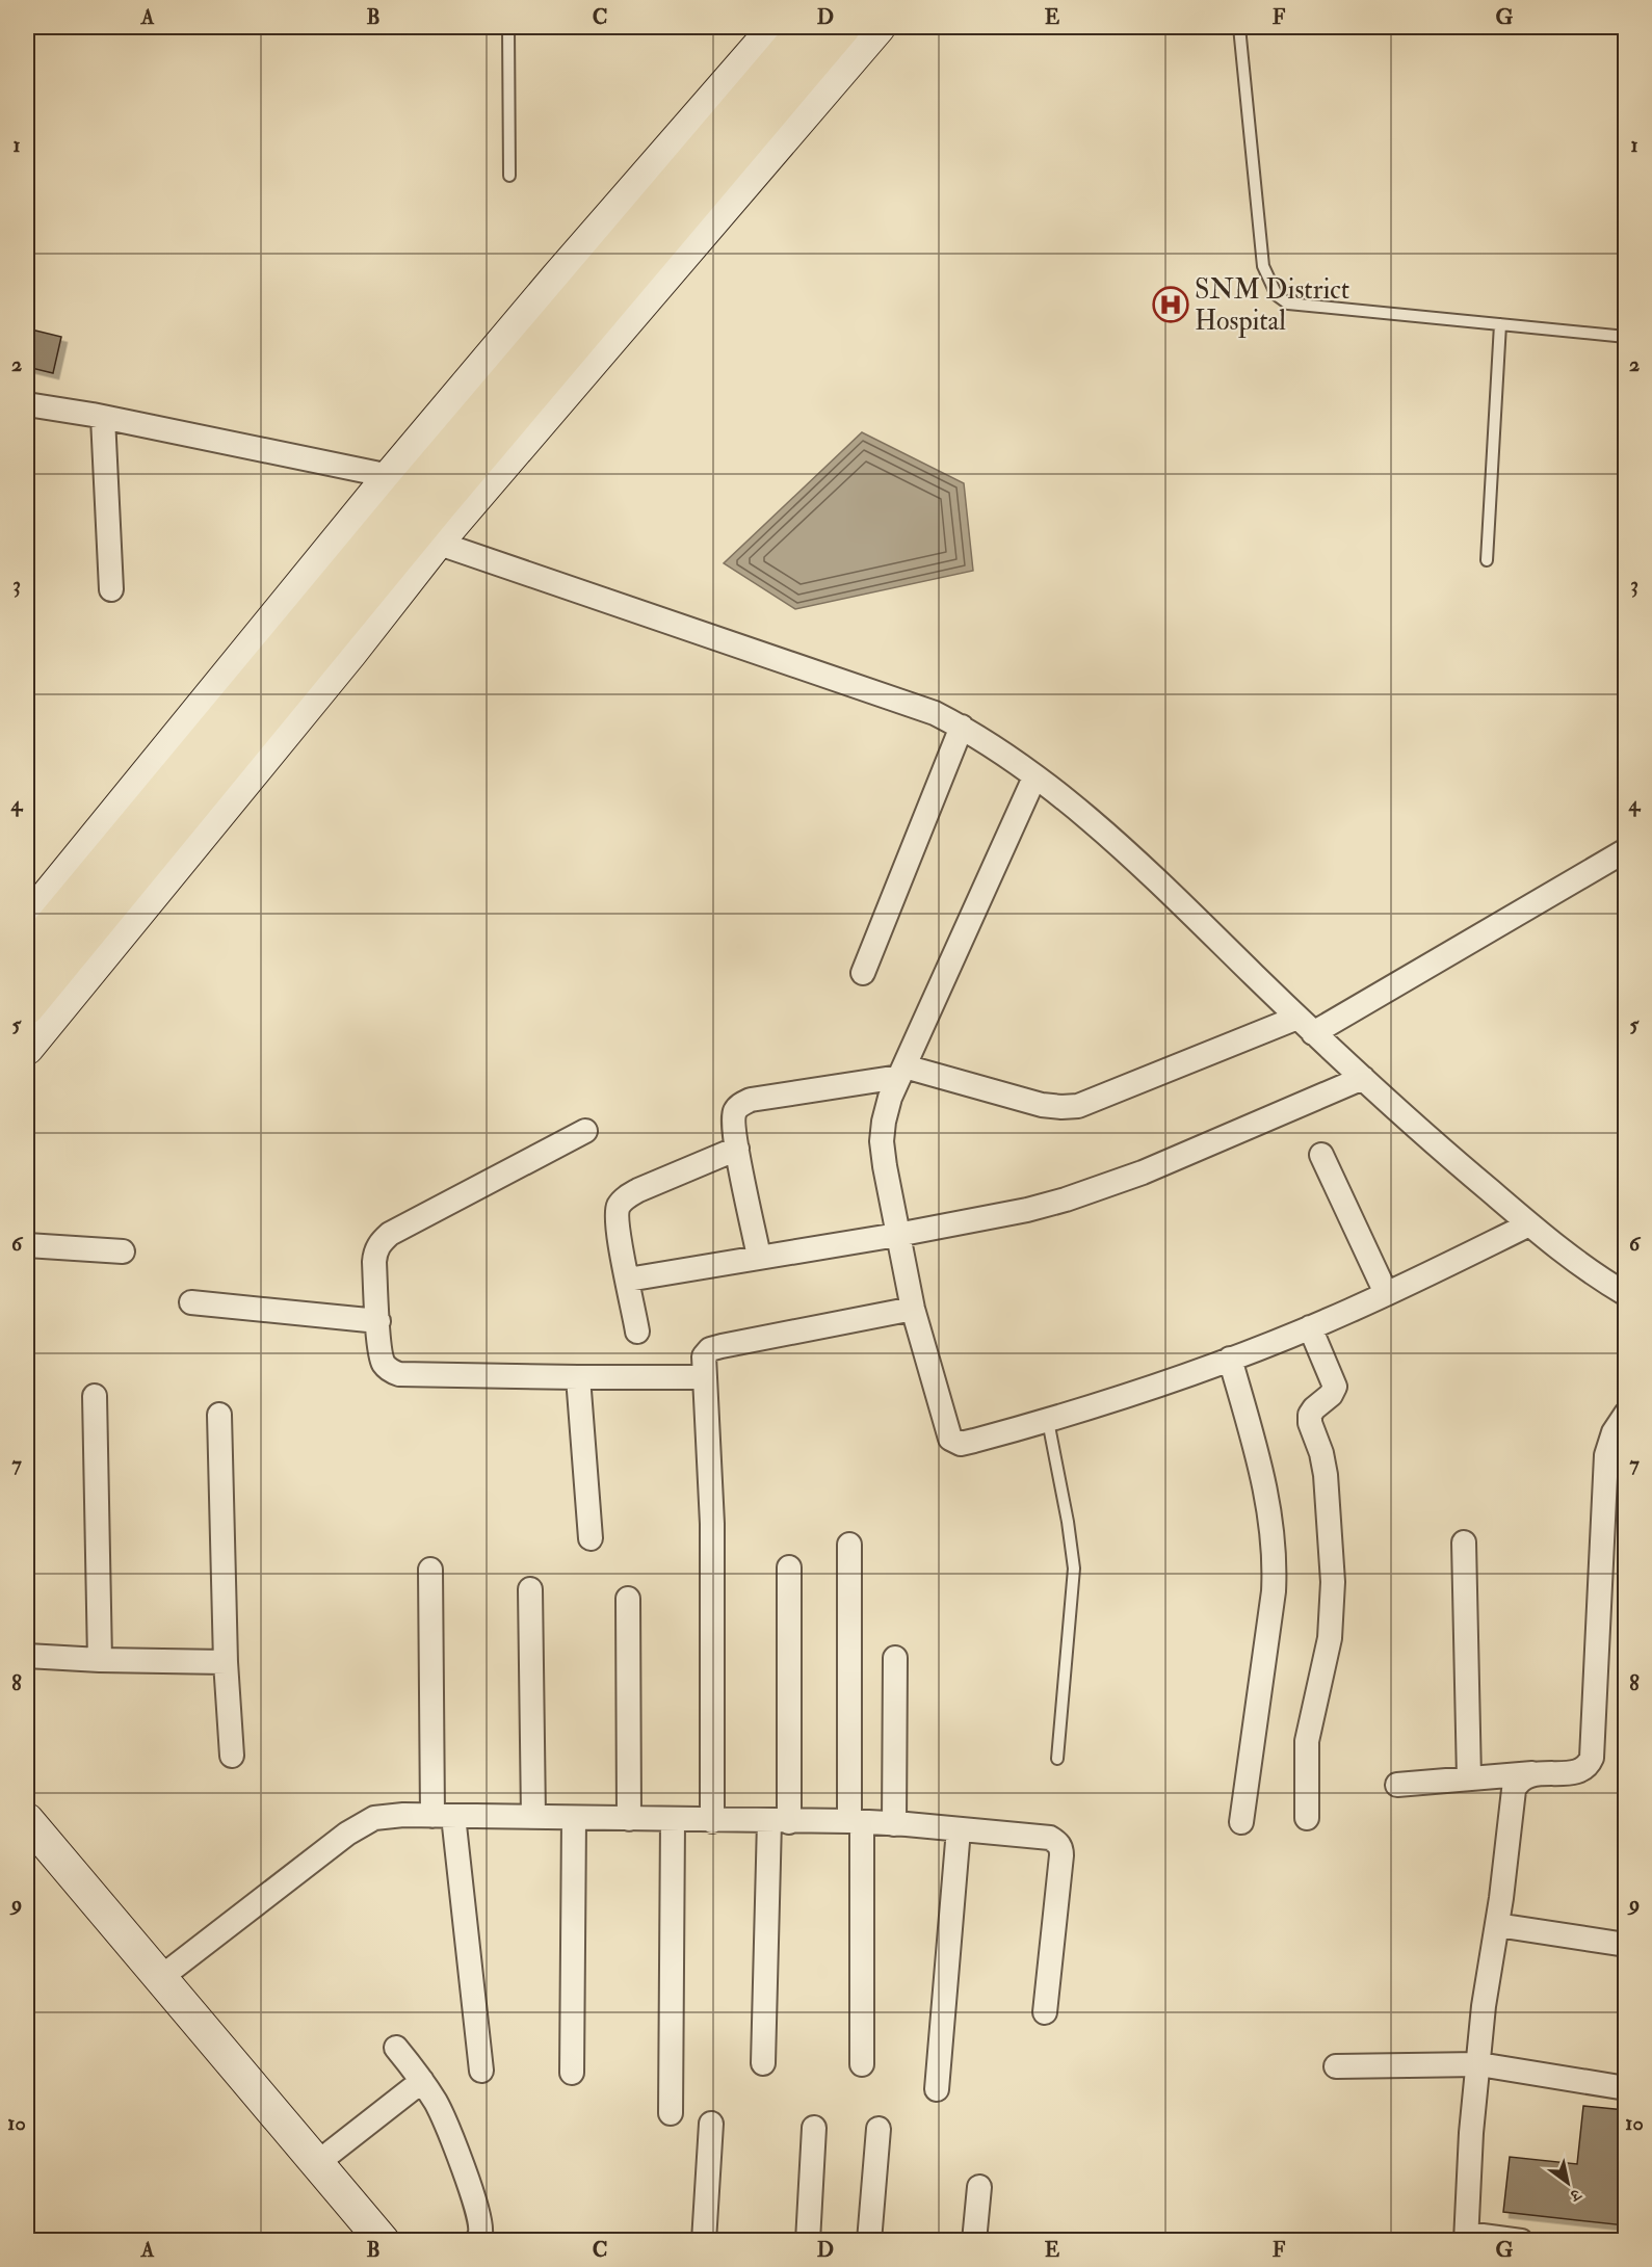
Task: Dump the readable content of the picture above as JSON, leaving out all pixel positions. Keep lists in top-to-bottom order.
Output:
{
  "places": {
    "hospital": ["SNM District Hospital"]
  },
  "north": "bottom right",
  "grid": {
    "columns": [
      "A",
      "B",
      "C",
      "D",
      "E",
      "F",
      "G"
    ],
    "rows": [
      "1",
      "2",
      "3",
      "4",
      "5",
      "6",
      "7",
      "8",
      "9",
      "10"
    ]
  }
}
